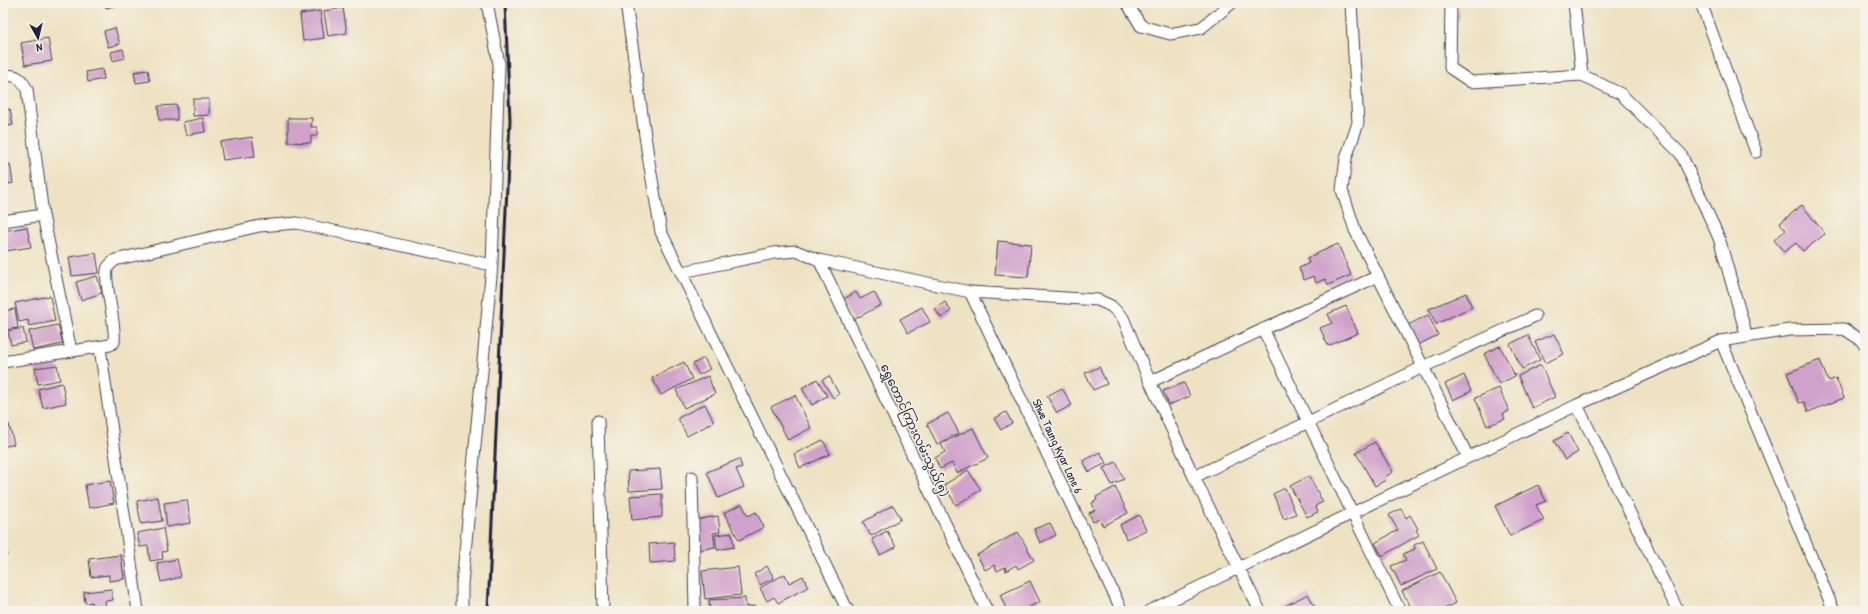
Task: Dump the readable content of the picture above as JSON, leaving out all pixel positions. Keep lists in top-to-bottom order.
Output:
{
  "streets": {
    "street": ["ရွှေတောင်ကြားလမ်းသွယ်(၅)", "Shwe Taung Kyar Lane 6"]
  },
  "north": "bottom"
}
